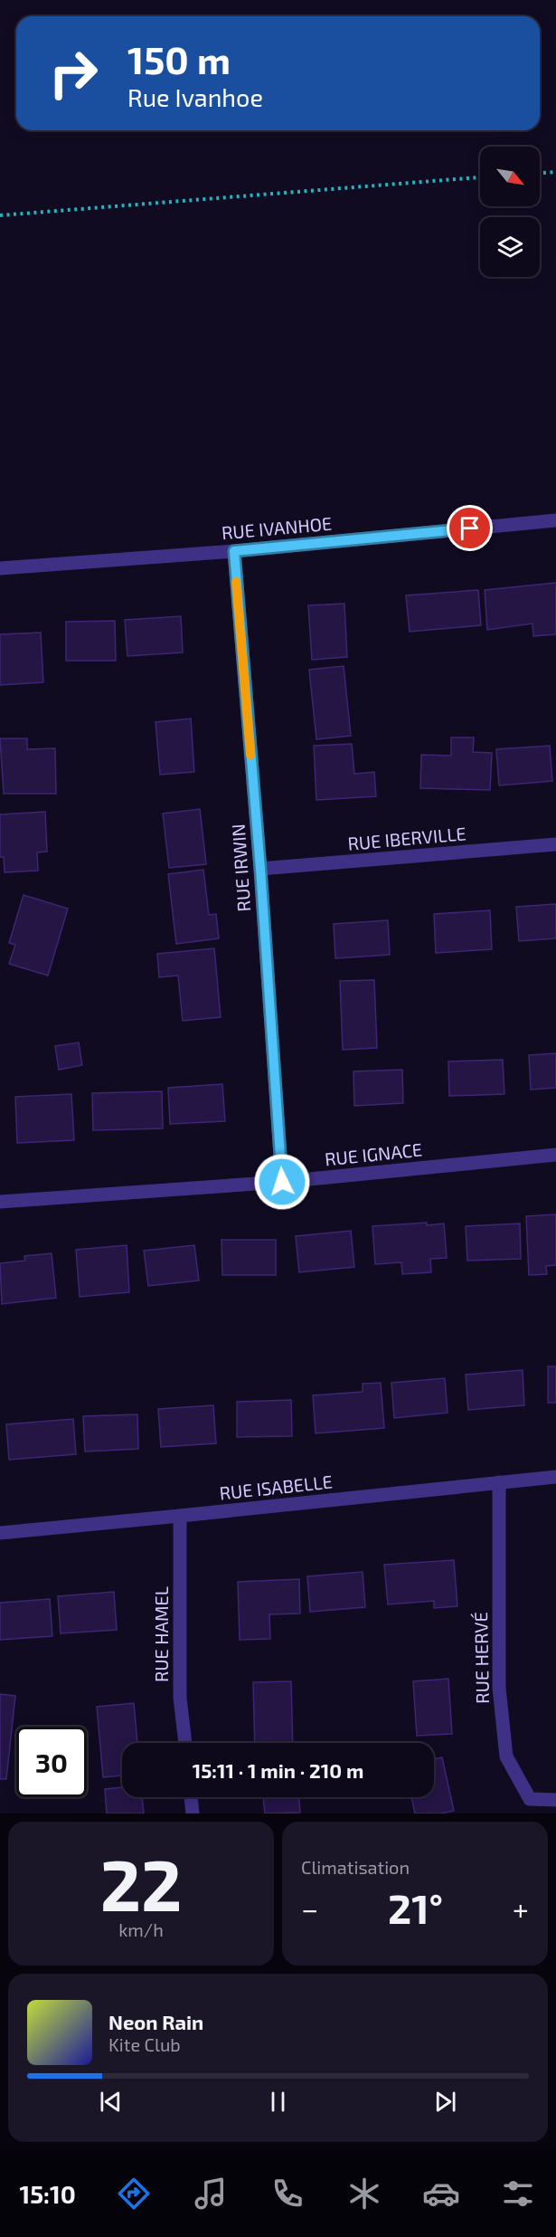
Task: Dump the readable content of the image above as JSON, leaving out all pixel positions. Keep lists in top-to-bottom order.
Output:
{
  "streets": {
    "street": [
      "RUE IVANHOE",
      "RUE IBERVILLE",
      "RUE IRWIN",
      "RUE IGNACE",
      "RUE ISABELLE",
      "RUE HAMEL",
      "RUE HERVÉ"
    ]
  },
  "crossings": [
    ["RUE IVANHOE", "RUE IRWIN"],
    ["RUE IBERVILLE", "RUE IRWIN"],
    ["RUE IRWIN", "RUE IGNACE"],
    ["RUE ISABELLE", "RUE HAMEL"],
    ["RUE ISABELLE", "RUE HERVÉ"]
  ],
  "north": "bottom right",
  "page": {
    "turn": ["150 m", "Rue Ivanhoe"],
    "limit": "30",
    "trip": "15:11 · 1 min · 210 m",
    "tile": [
      ["22", "km/h"],
      "Climatisation"
    ],
    "heat": ["−", "21°", "+"],
    "song": ["Neon Rain", "Kite Club"],
    "tabs": "15:10"
  }
}
